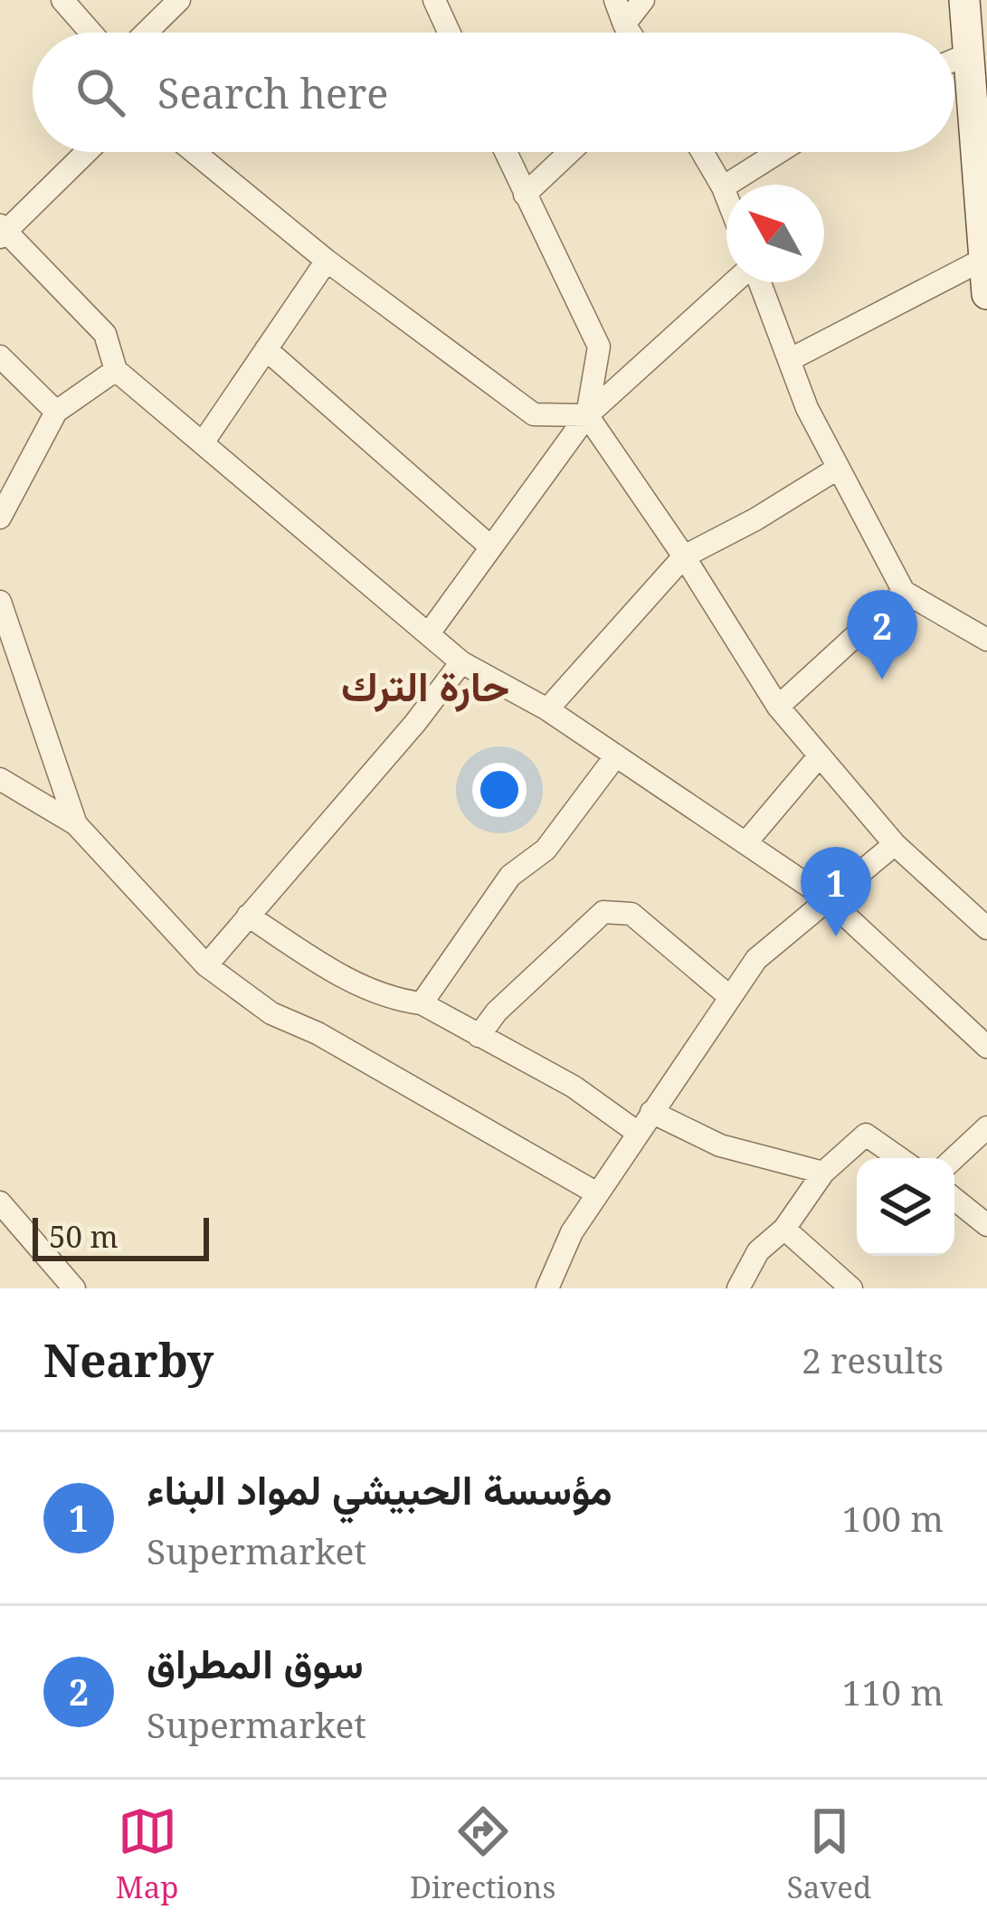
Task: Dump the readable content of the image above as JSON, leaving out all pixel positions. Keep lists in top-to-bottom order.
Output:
{
  "districts": ["حارة الترك"],
  "scale_bar": "50 m",
  "north": "top left",
  "page": {
    "search": "Search here",
    "pins": ["2", "1"],
    "scale": "50 m",
    "heading": ["Nearby", "2 results"],
    "list": [
      {
        "mark": "1",
        "name": "مؤسسة الحبيشي لمواد البناء",
        "note": "Supermarket",
        "value": "100 m"
      },
      {
        "mark": "2",
        "name": "سوق المطراق",
        "note": "Supermarket",
        "value": "110 m"
      }
    ],
    "nav": ["Map", "Directions", "Saved"]
  }
}
